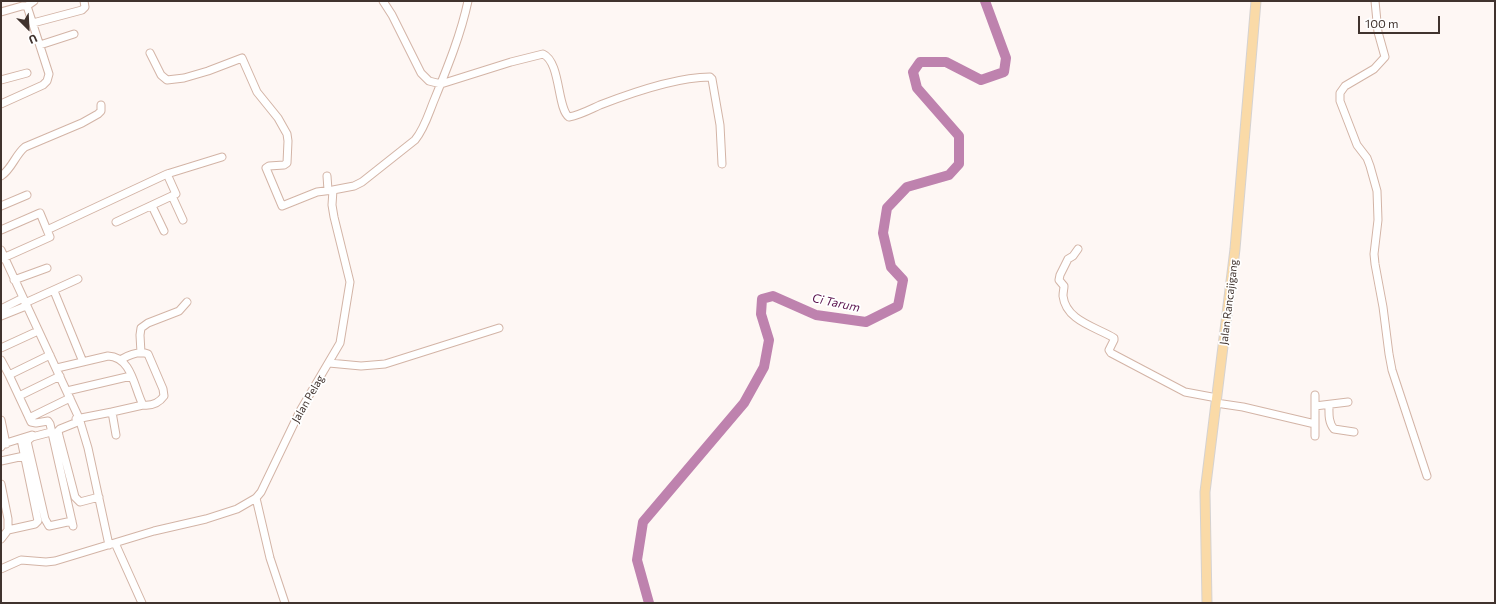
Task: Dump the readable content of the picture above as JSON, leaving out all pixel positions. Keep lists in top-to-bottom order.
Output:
{
  "streets": {
    "main road": ["Jalan Rancajigang"],
    "street": ["Jalan Pelag"]
  },
  "water": ["Ci Tarum"],
  "scale_bar": "100 m",
  "north": "bottom right"
}
